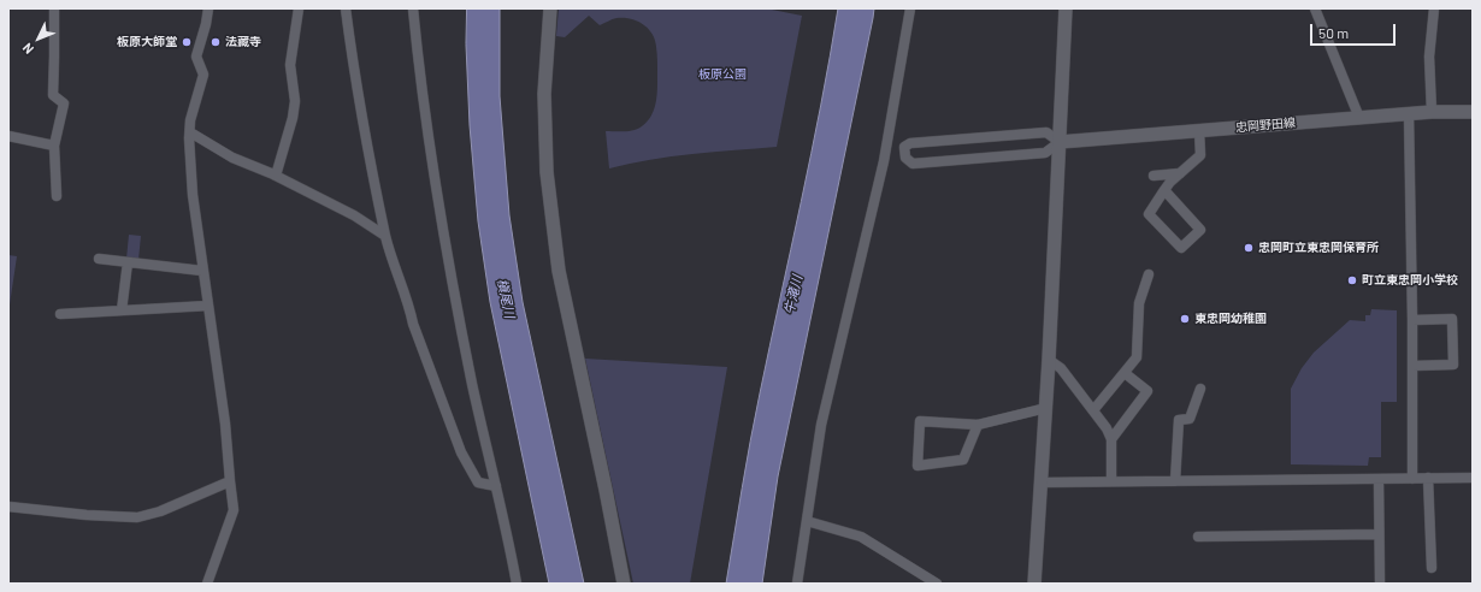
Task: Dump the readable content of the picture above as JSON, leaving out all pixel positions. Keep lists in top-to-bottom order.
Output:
{
  "streets": {
    "street": ["忠岡野田線"]
  },
  "water": ["牛滝川", "槇尾川"],
  "parks": ["板原公園"],
  "places": [
    "板原大師堂",
    "法藏寺",
    "忠岡町立東忠岡保育所",
    "町立東忠岡小学校",
    "東忠岡幼稚園"
  ],
  "scale_bar": "50 m",
  "north": "bottom left"
}
